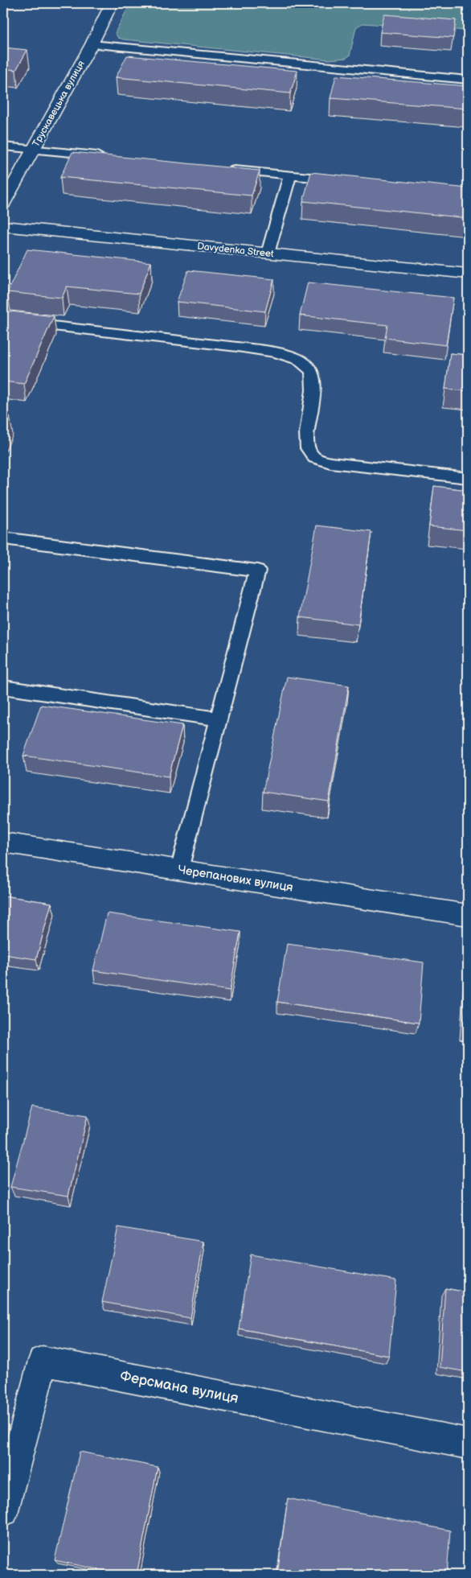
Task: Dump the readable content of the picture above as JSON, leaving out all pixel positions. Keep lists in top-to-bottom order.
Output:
{
  "streets": {
    "street": [
      "Трускавецька вулиця",
      "Davydenka Street",
      "Черепанових вулиця",
      "Ферсмана вулиця"
    ]
  }
}
